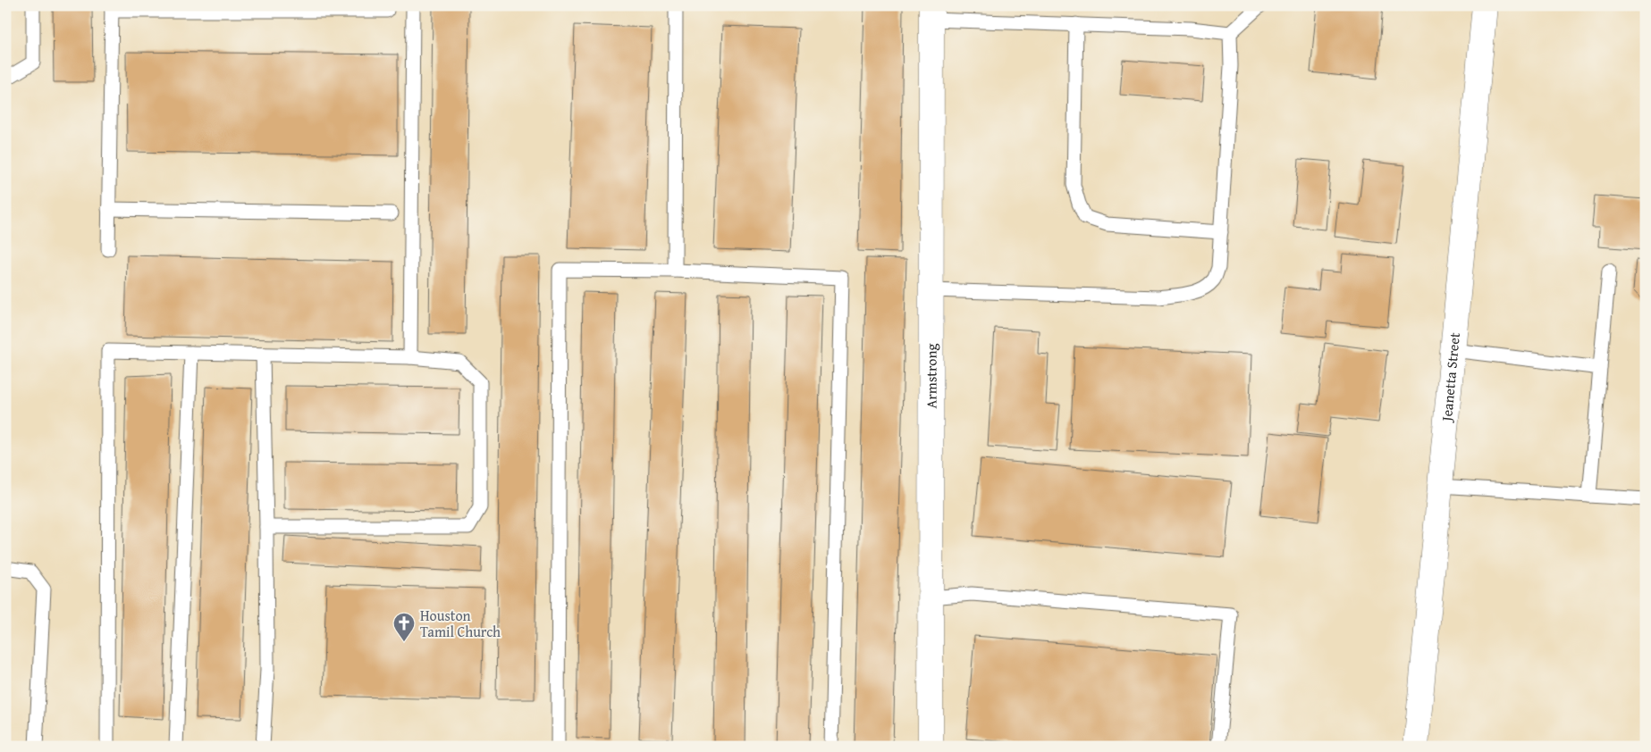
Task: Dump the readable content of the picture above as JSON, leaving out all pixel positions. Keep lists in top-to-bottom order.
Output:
{
  "streets": {
    "street": ["Armstrong", "Jeanetta Street"]
  },
  "places": {
    "church": ["Houston Tamil Church"]
  }
}
